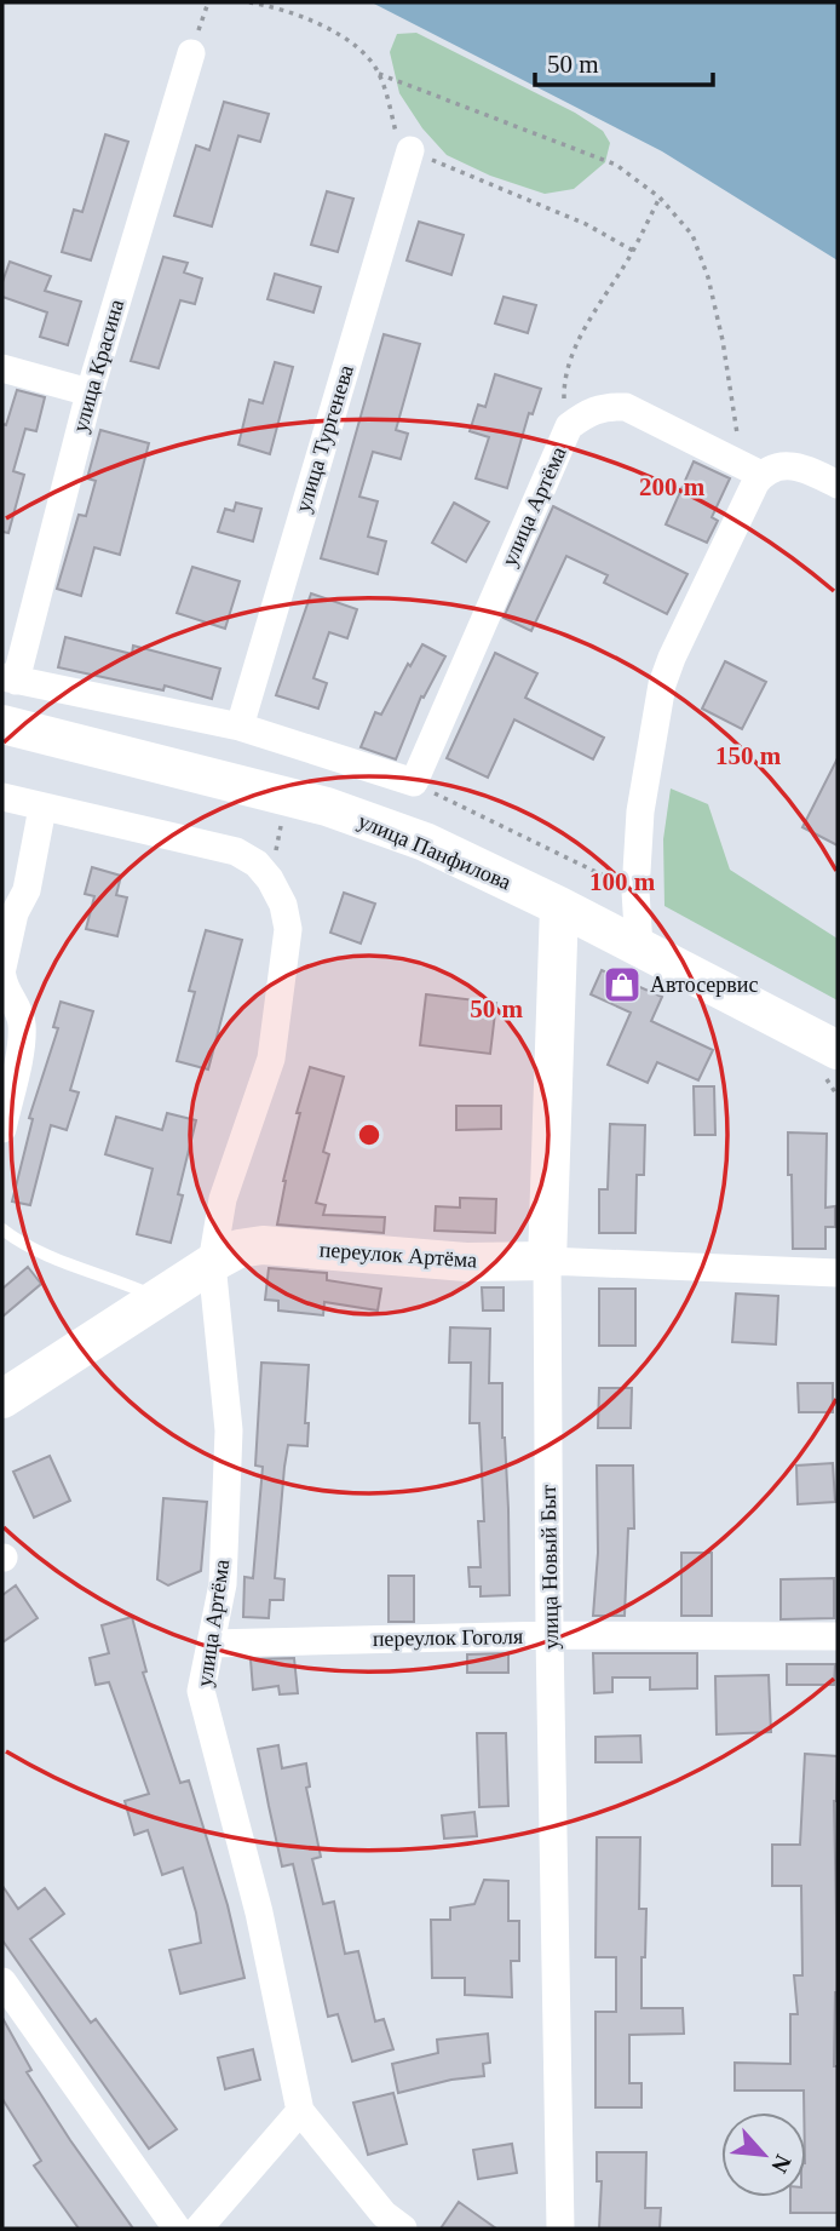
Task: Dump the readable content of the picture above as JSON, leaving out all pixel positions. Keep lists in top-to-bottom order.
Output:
{
  "streets": {
    "street": [
      "улица Красина",
      "улица Тургенева",
      "улица Артёма",
      "улица Панфилова",
      "переулок Артёма",
      "улица Новый Быт",
      "переулок Гоголя"
    ]
  },
  "crossings": [
    ["улица Артёма", "переулок Артёма"],
    ["улица Артёма", "переулок Гоголя"],
    ["улица Панфилова", "улица Новый Быт"],
    ["переулок Артёма", "улица Новый Быт"],
    ["улица Новый Быт", "переулок Гоголя"]
  ],
  "places": {
    "shop": ["Автосервис"]
  },
  "scale_bar": "50 m",
  "north": "bottom right",
  "rings": [
    "200 m",
    "150 m",
    "100 m",
    "50 m"
  ]
}
